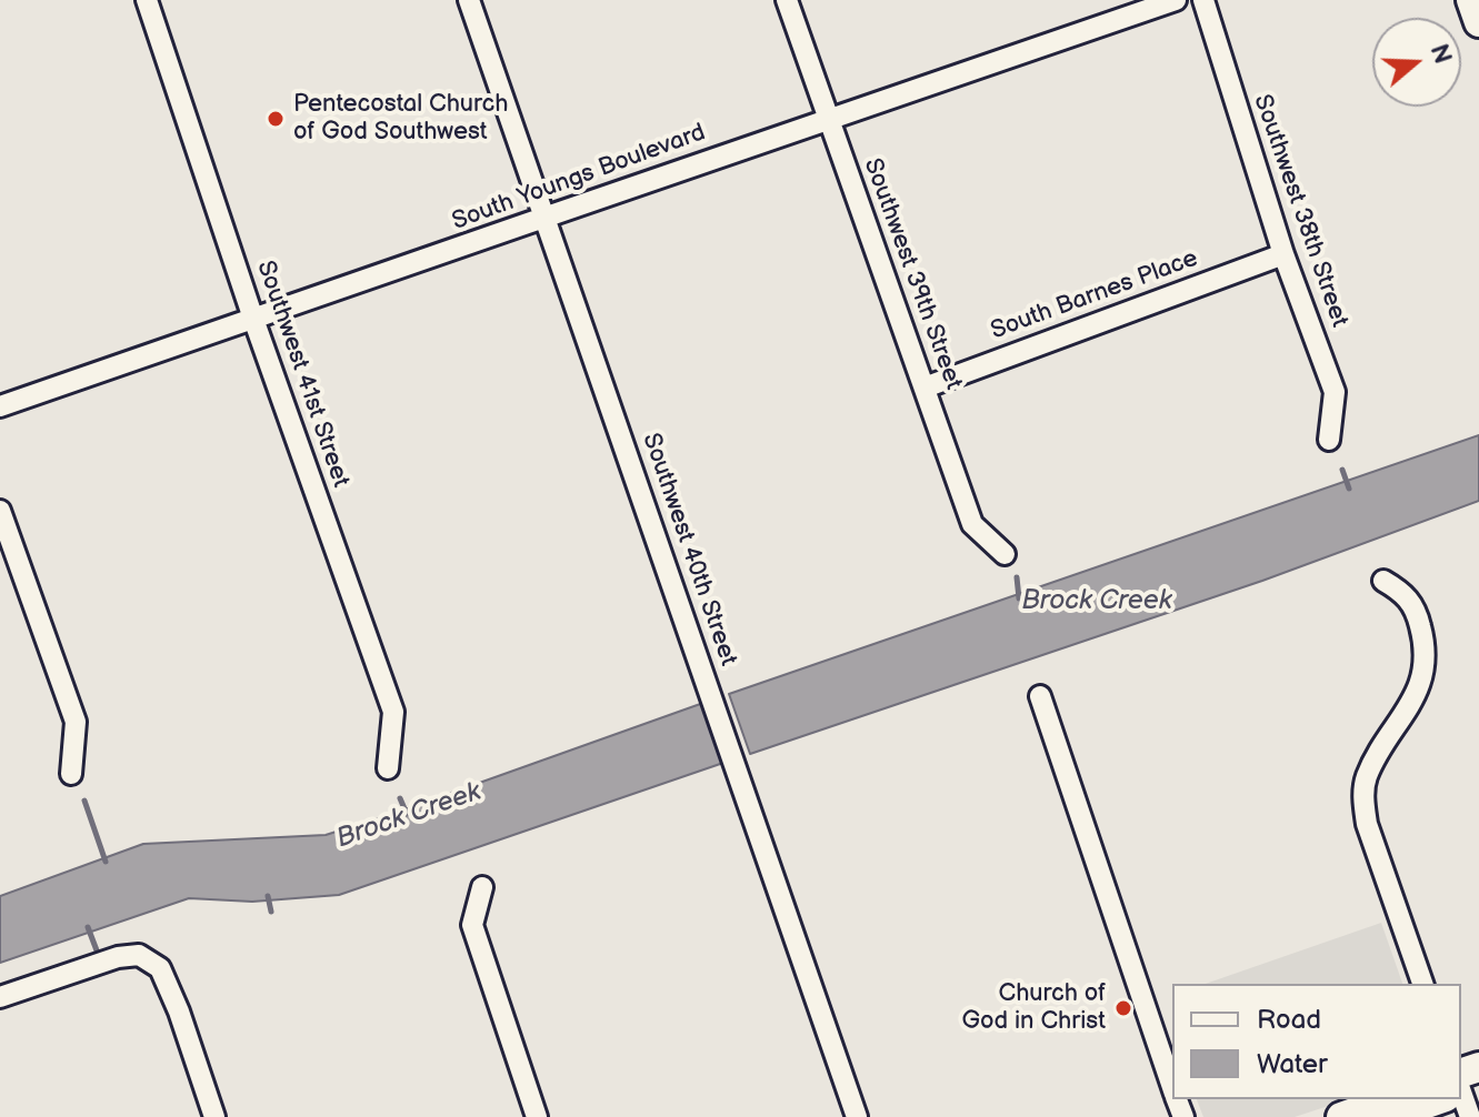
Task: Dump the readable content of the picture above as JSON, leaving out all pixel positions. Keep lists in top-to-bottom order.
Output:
{
  "streets": {
    "street": [
      "South Youngs Boulevard",
      "Southwest 38th Street",
      "Southwest 39th Street",
      "South Barnes Place",
      "Southwest 41st Street",
      "Southwest 40th Street"
    ]
  },
  "crossings": [
    ["South Youngs Boulevard", "Southwest 39th Street"],
    ["South Youngs Boulevard", "Southwest 41st Street"],
    ["South Youngs Boulevard", "Southwest 40th Street"],
    ["Southwest 38th Street", "South Barnes Place"],
    ["Southwest 39th Street", "South Barnes Place"]
  ],
  "water": ["Brock Creek"],
  "places": ["Pentecostal Church of God Southwest", "Church of God in Christ"],
  "legend": ["Road", "Water"],
  "north": "right"
}
